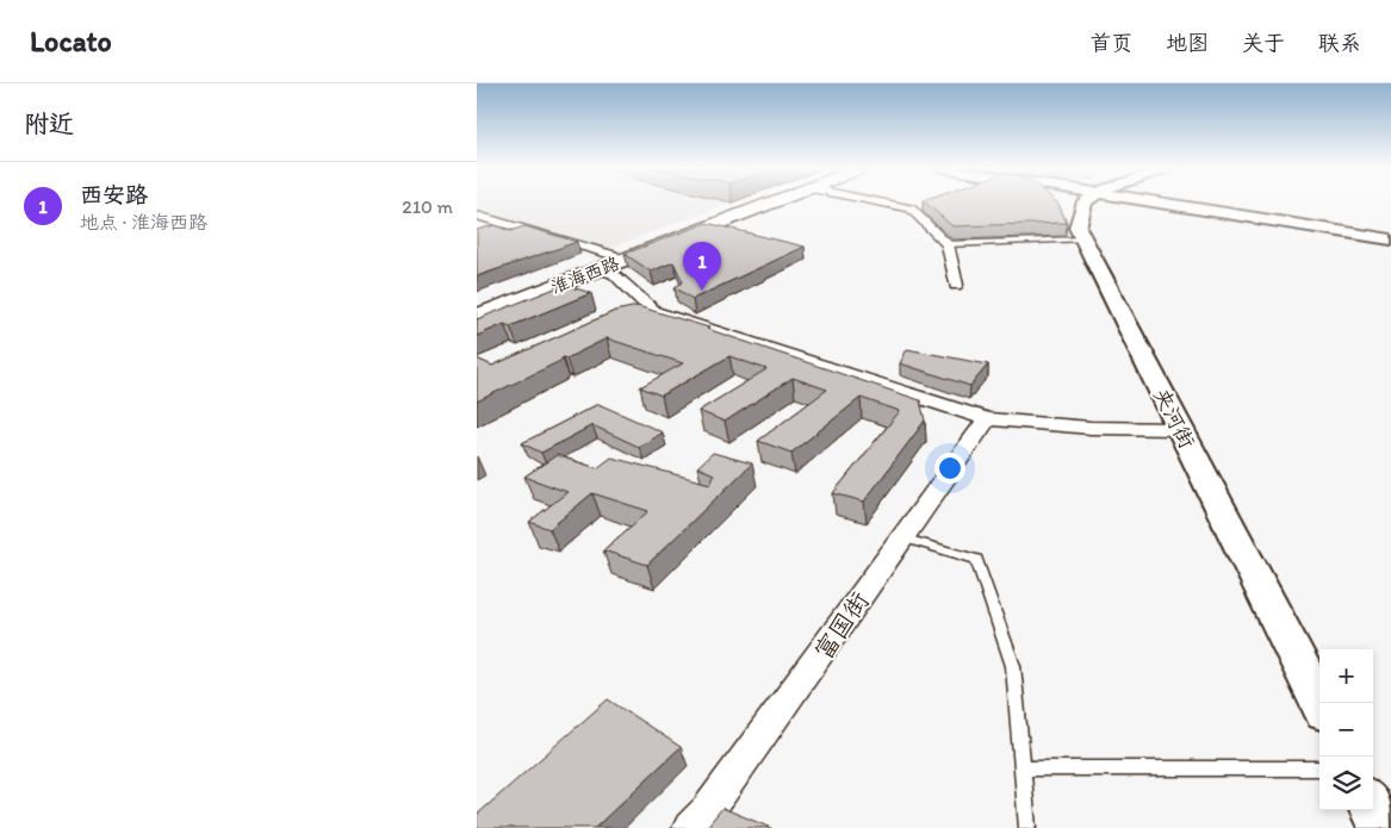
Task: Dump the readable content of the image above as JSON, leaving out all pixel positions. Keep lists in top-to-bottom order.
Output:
{
  "streets": {
    "main road": ["淮海西路", "夹河街"],
    "street": ["富国街"]
  },
  "page": {
    "header": "Locato",
    "nav": [
      "首页",
      "地图",
      "关于",
      "联系"
    ],
    "heading": "附近",
    "list": [
      {
        "mark": "1",
        "name": "西安路",
        "note": "地点 · 淮海西路",
        "value": "210 m"
      }
    ],
    "pins": "1",
    "map_buttons": ["+", "−"]
  }
}
